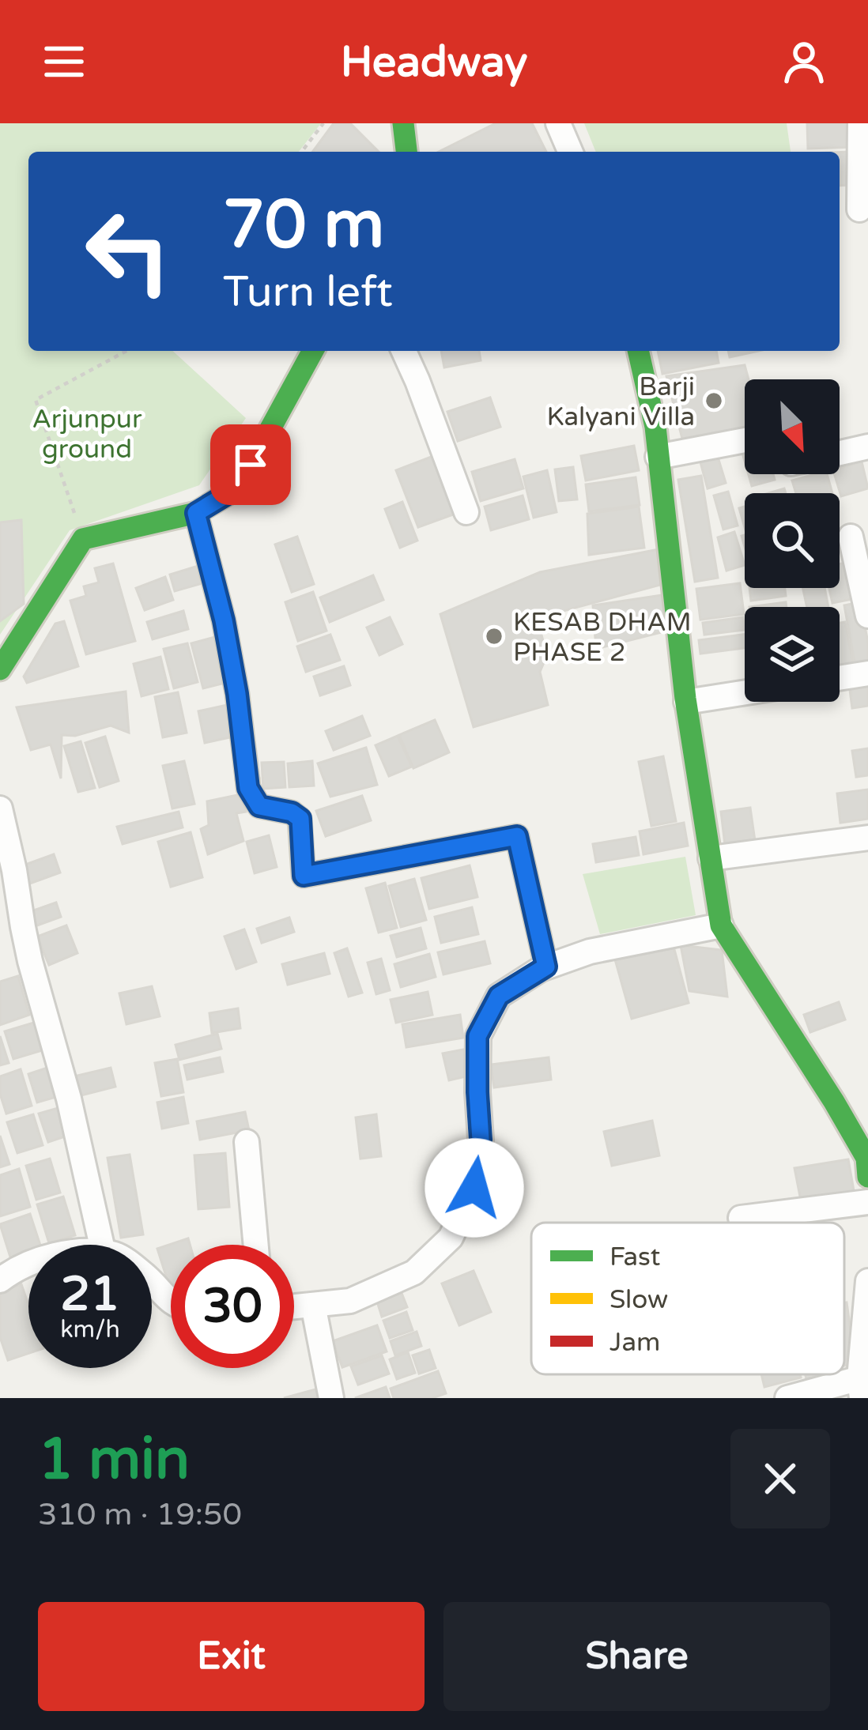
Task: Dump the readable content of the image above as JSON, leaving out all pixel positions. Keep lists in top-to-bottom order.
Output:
{
  "parks": ["Arjunpur ground"],
  "places": ["Barji Kalyani Villa", "KESAB DHAM PHASE 2"],
  "legend": ["Fast", "Slow", "Jam"],
  "north": "bottom right",
  "page": {
    "header": "Headway",
    "turn": ["70 m", "Turn left"],
    "speed": "21 km/h",
    "limit": "30",
    "heading": ["1 min", "310 m · 19:50"],
    "buttons": ["Exit", "Share"]
  }
}
